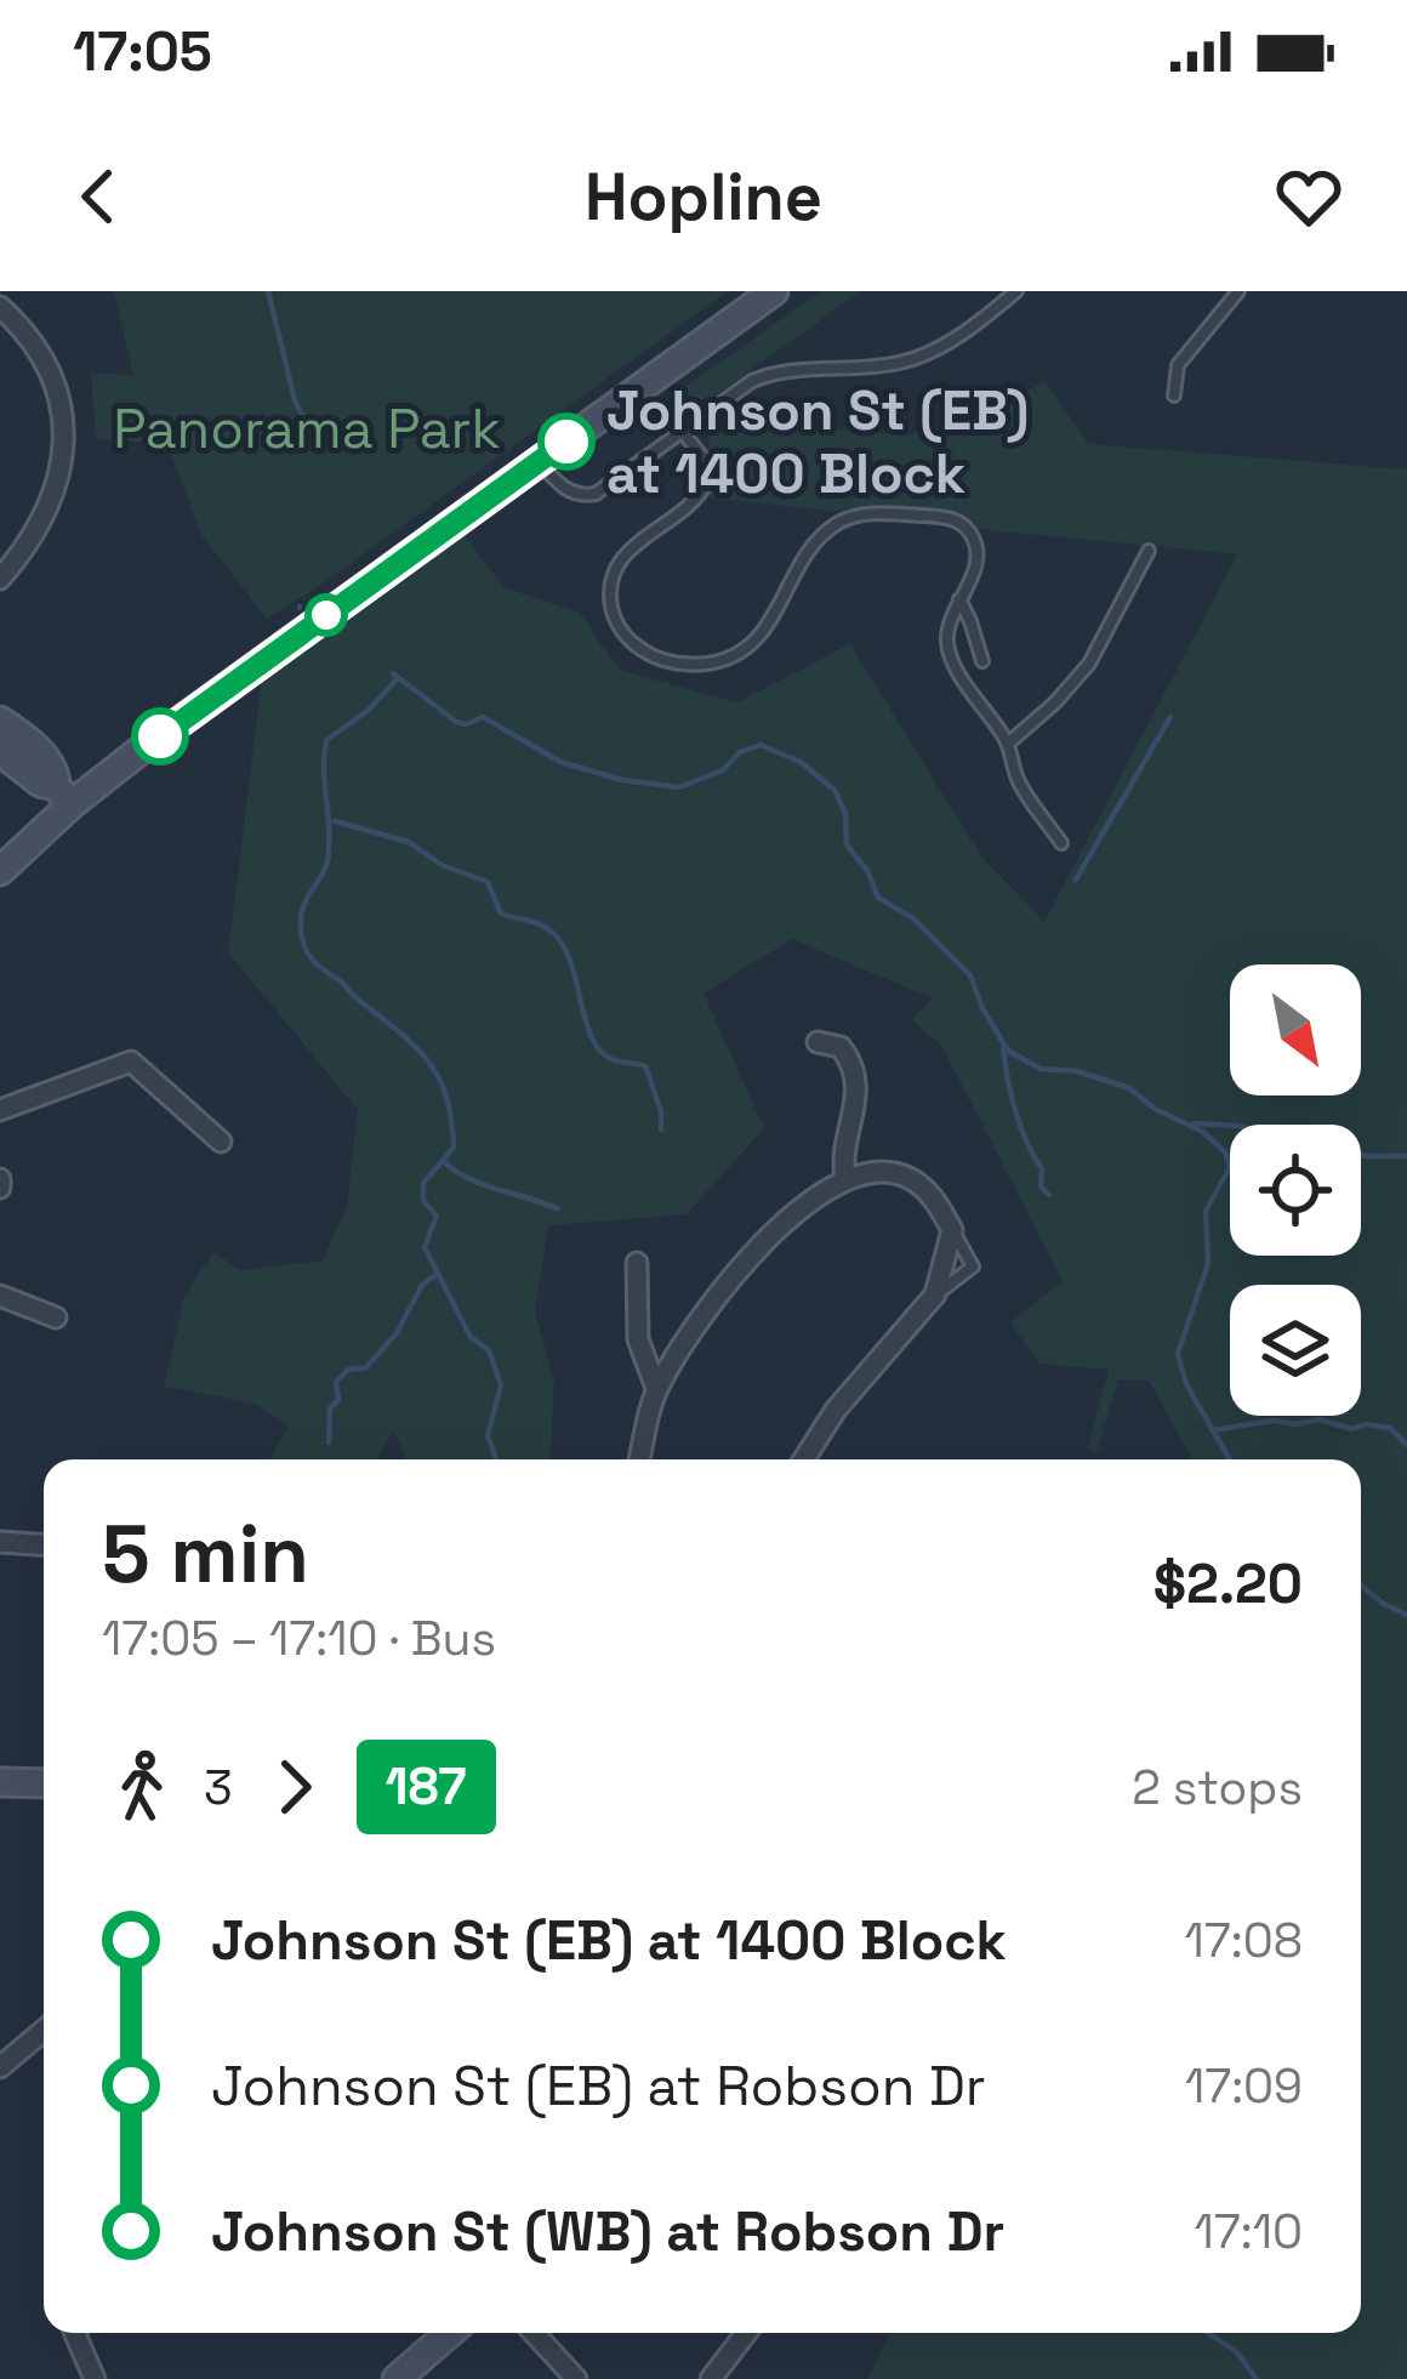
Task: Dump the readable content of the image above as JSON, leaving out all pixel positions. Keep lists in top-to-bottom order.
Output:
{
  "parks": ["Panorama Park"],
  "places": ["Johnson St (EB) at 1400 Block"],
  "lines": ["bus line 187"],
  "north": "bottom right",
  "page": {
    "status": "17:05",
    "header": "Hopline",
    "heading": ["5 min", "17:05 – 17:10 · Bus", "$2.20"],
    "legs": ["3", "187", "2 stops"],
    "list": [
      {
        "name": "Johnson St (EB) at 1400 Block",
        "value": "17:08"
      },
      {
        "name": "Johnson St (EB) at Robson Dr",
        "value": "17:09"
      },
      {
        "name": "Johnson St (WB) at Robson Dr",
        "value": "17:10"
      }
    ]
  }
}
